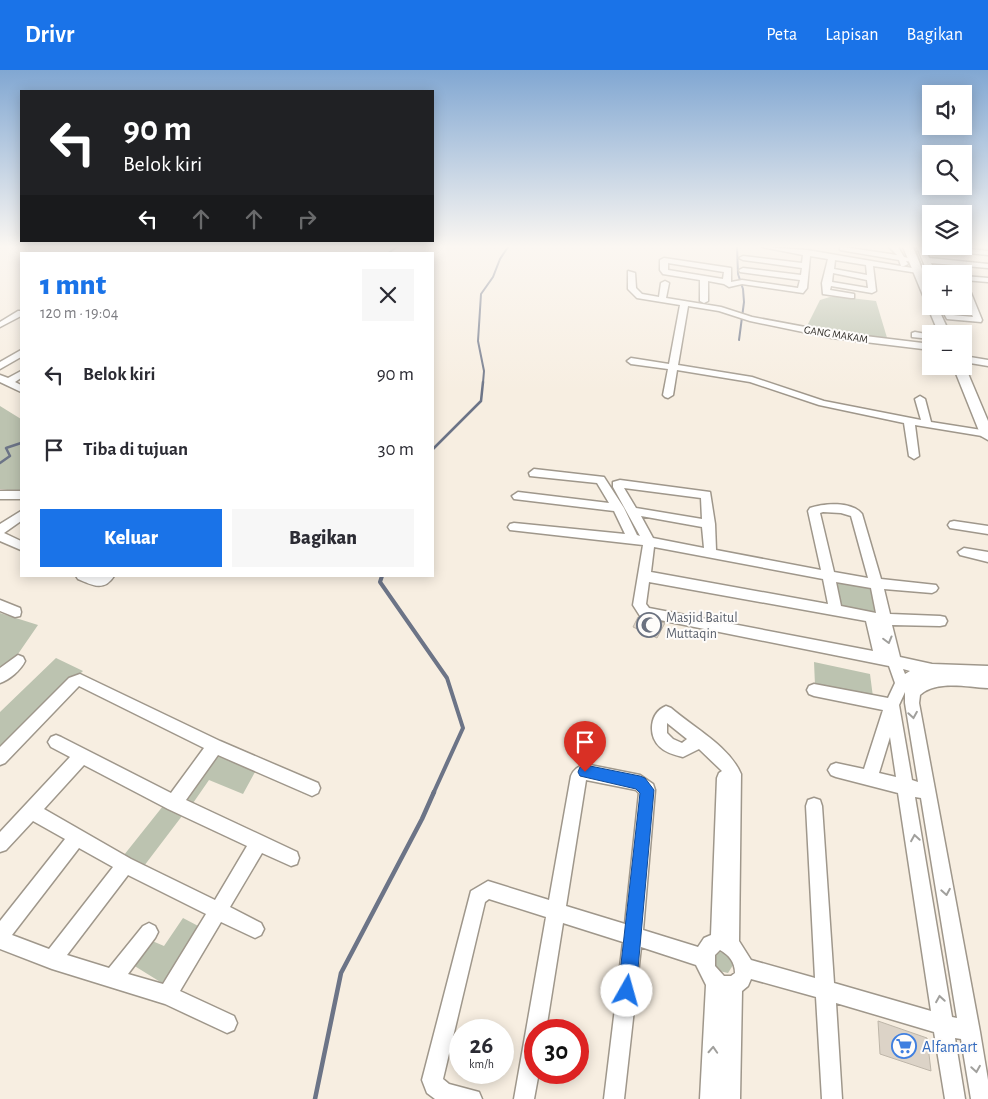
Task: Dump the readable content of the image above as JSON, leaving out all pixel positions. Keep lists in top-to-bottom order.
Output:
{
  "streets": {
    "street": ["GANG MAKAM"]
  },
  "places": {
    "mosque": ["Masjid Baitul Muttaqin"],
    "supermarket": ["Alfamart"]
  },
  "page": {
    "header": "Drivr",
    "nav": ["Peta", "Lapisan", "Bagikan"],
    "map_buttons": ["+", "−"],
    "turn": ["90 m", "Belok kiri"],
    "heading": ["1 mnt", "120 m · 19:04"],
    "list": [
      {
        "name": "Belok kiri",
        "value": "90 m"
      },
      {
        "name": "Tiba di tujuan",
        "value": "30 m"
      }
    ],
    "buttons": ["Keluar", "Bagikan"],
    "speed": "26 km/h",
    "limit": "30"
  }
}
